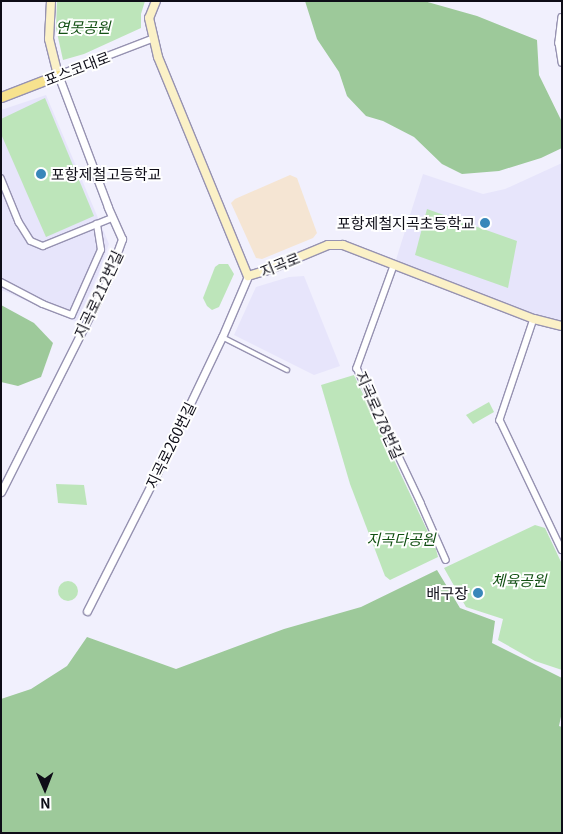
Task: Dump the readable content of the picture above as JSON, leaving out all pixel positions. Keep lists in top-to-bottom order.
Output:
{
  "streets": {
    "main road": ["포스코대로", "지곡로", "지곡로212번길"],
    "street": ["지곡로278번길", "지곡로260번길"]
  },
  "crossings": [
    ["포스코대로", "지곡로"],
    ["포스코대로", "지곡로212번길"],
    ["지곡로", "지곡로278번길"],
    ["지곡로", "지곡로260번길"]
  ],
  "parks": ["연못공원", "지곡다공원", "체육공원"],
  "places": ["포항제철고등학교", "포항제철지곡초등학교", "배구장"],
  "north": "bottom"
}
